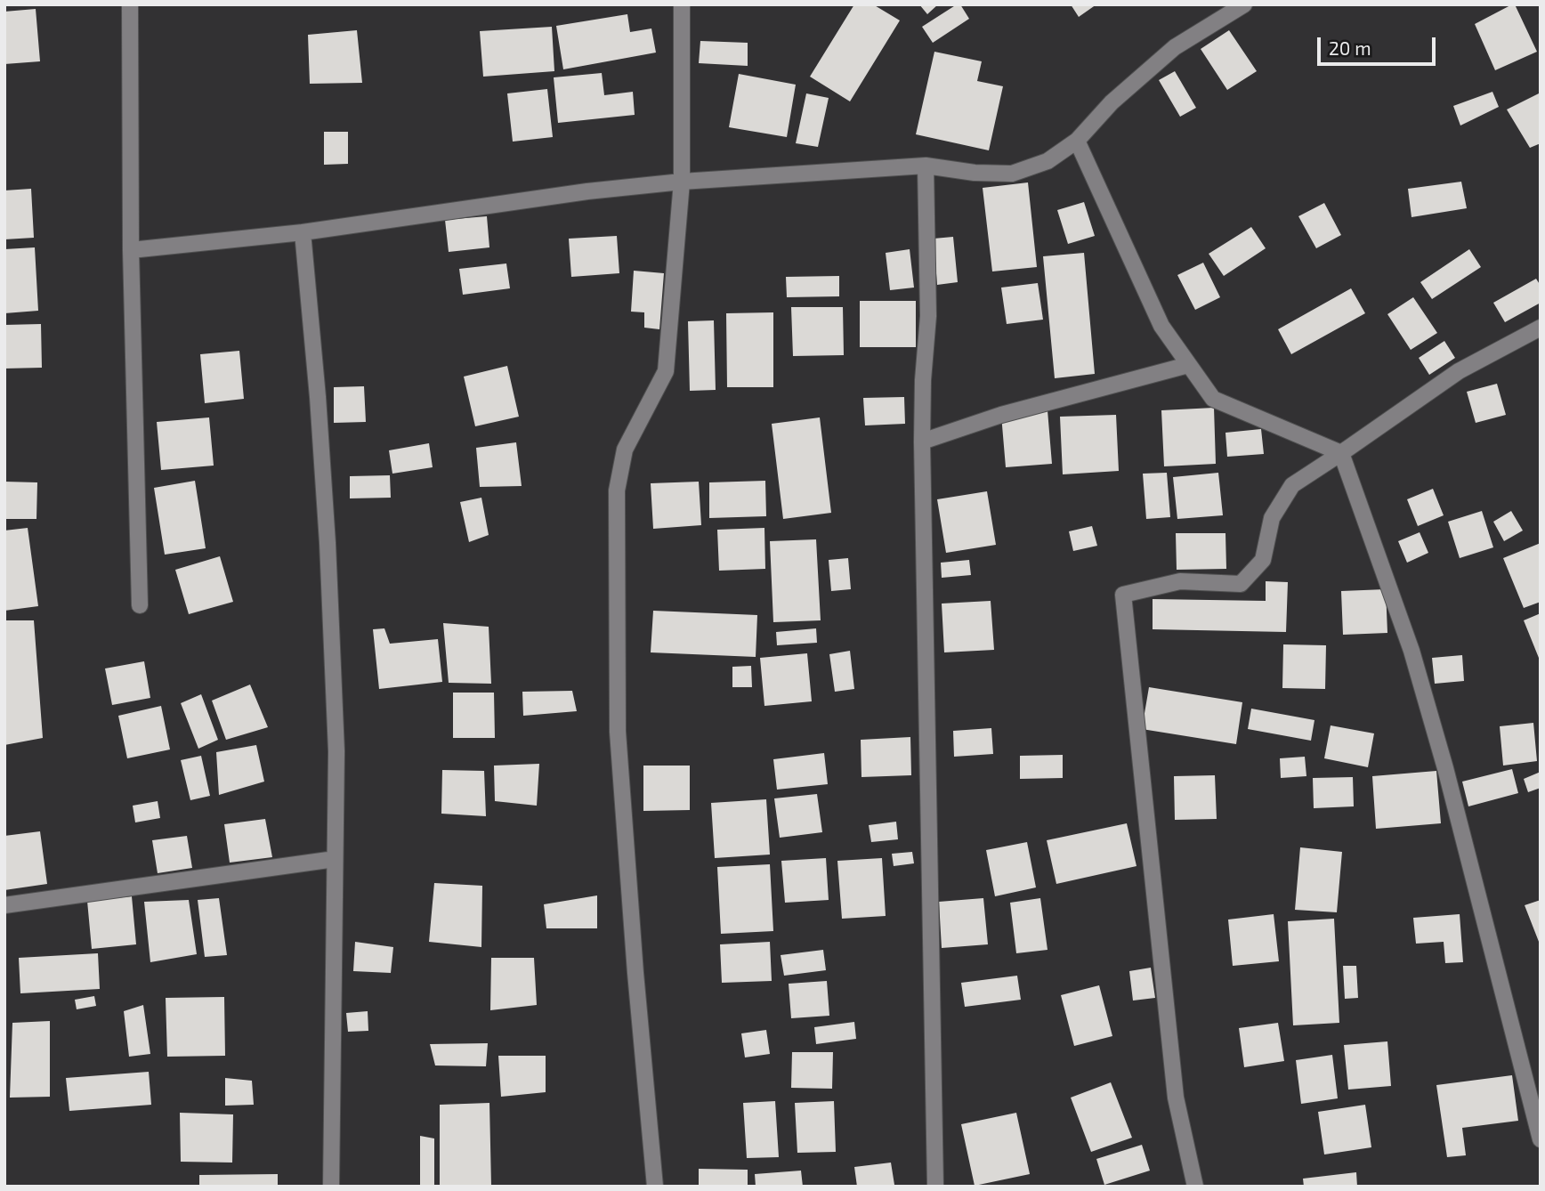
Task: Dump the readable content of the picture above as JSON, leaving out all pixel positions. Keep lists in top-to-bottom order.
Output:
{
  "scale_bar": "20 m"
}
